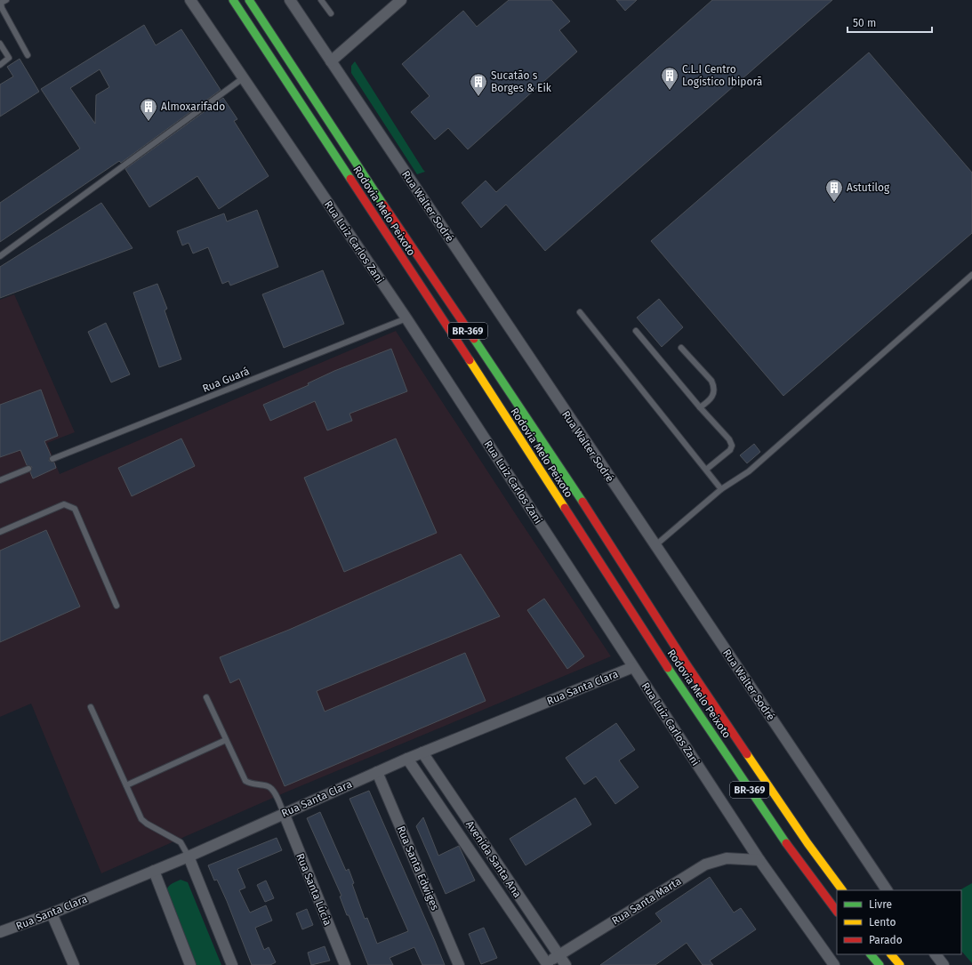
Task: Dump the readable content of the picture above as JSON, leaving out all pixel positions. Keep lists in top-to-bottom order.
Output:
{
  "streets": {
    "main road": ["Rodovia Melo Peixoto", "BR-369"],
    "street": [
      "Rua Walter Sodré",
      "Rua Luiz Carlos Zani",
      "Rua Santa Clara",
      "Avenida Santa Ana",
      "Rua Santa Edwiges",
      "Rua Santa Lúcia",
      "Rua Santa Marta"
    ],
    "lane": ["Rua Guará"]
  },
  "crossings": [
    ["Rua Luiz Carlos Zani", "Rua Guará"],
    ["Rua Luiz Carlos Zani", "Rua Santa Clara"],
    ["Rua Luiz Carlos Zani", "Rua Santa Marta"],
    ["Rua Santa Clara", "Avenida Santa Ana"],
    ["Rua Santa Clara", "Rua Santa Edwiges"],
    ["Rua Santa Clara", "Rua Santa Lúcia"],
    ["Avenida Santa Ana", "Rua Santa Marta"]
  ],
  "places": {
    "building": [
      "C.L.I Centro Logístico Ibiporã",
      "Sucatão s Borges & Eik",
      "Almoxarifado",
      "Astutilog"
    ]
  },
  "legend": ["Livre", "Lento", "Parado"],
  "scale_bar": "50 m"
}
